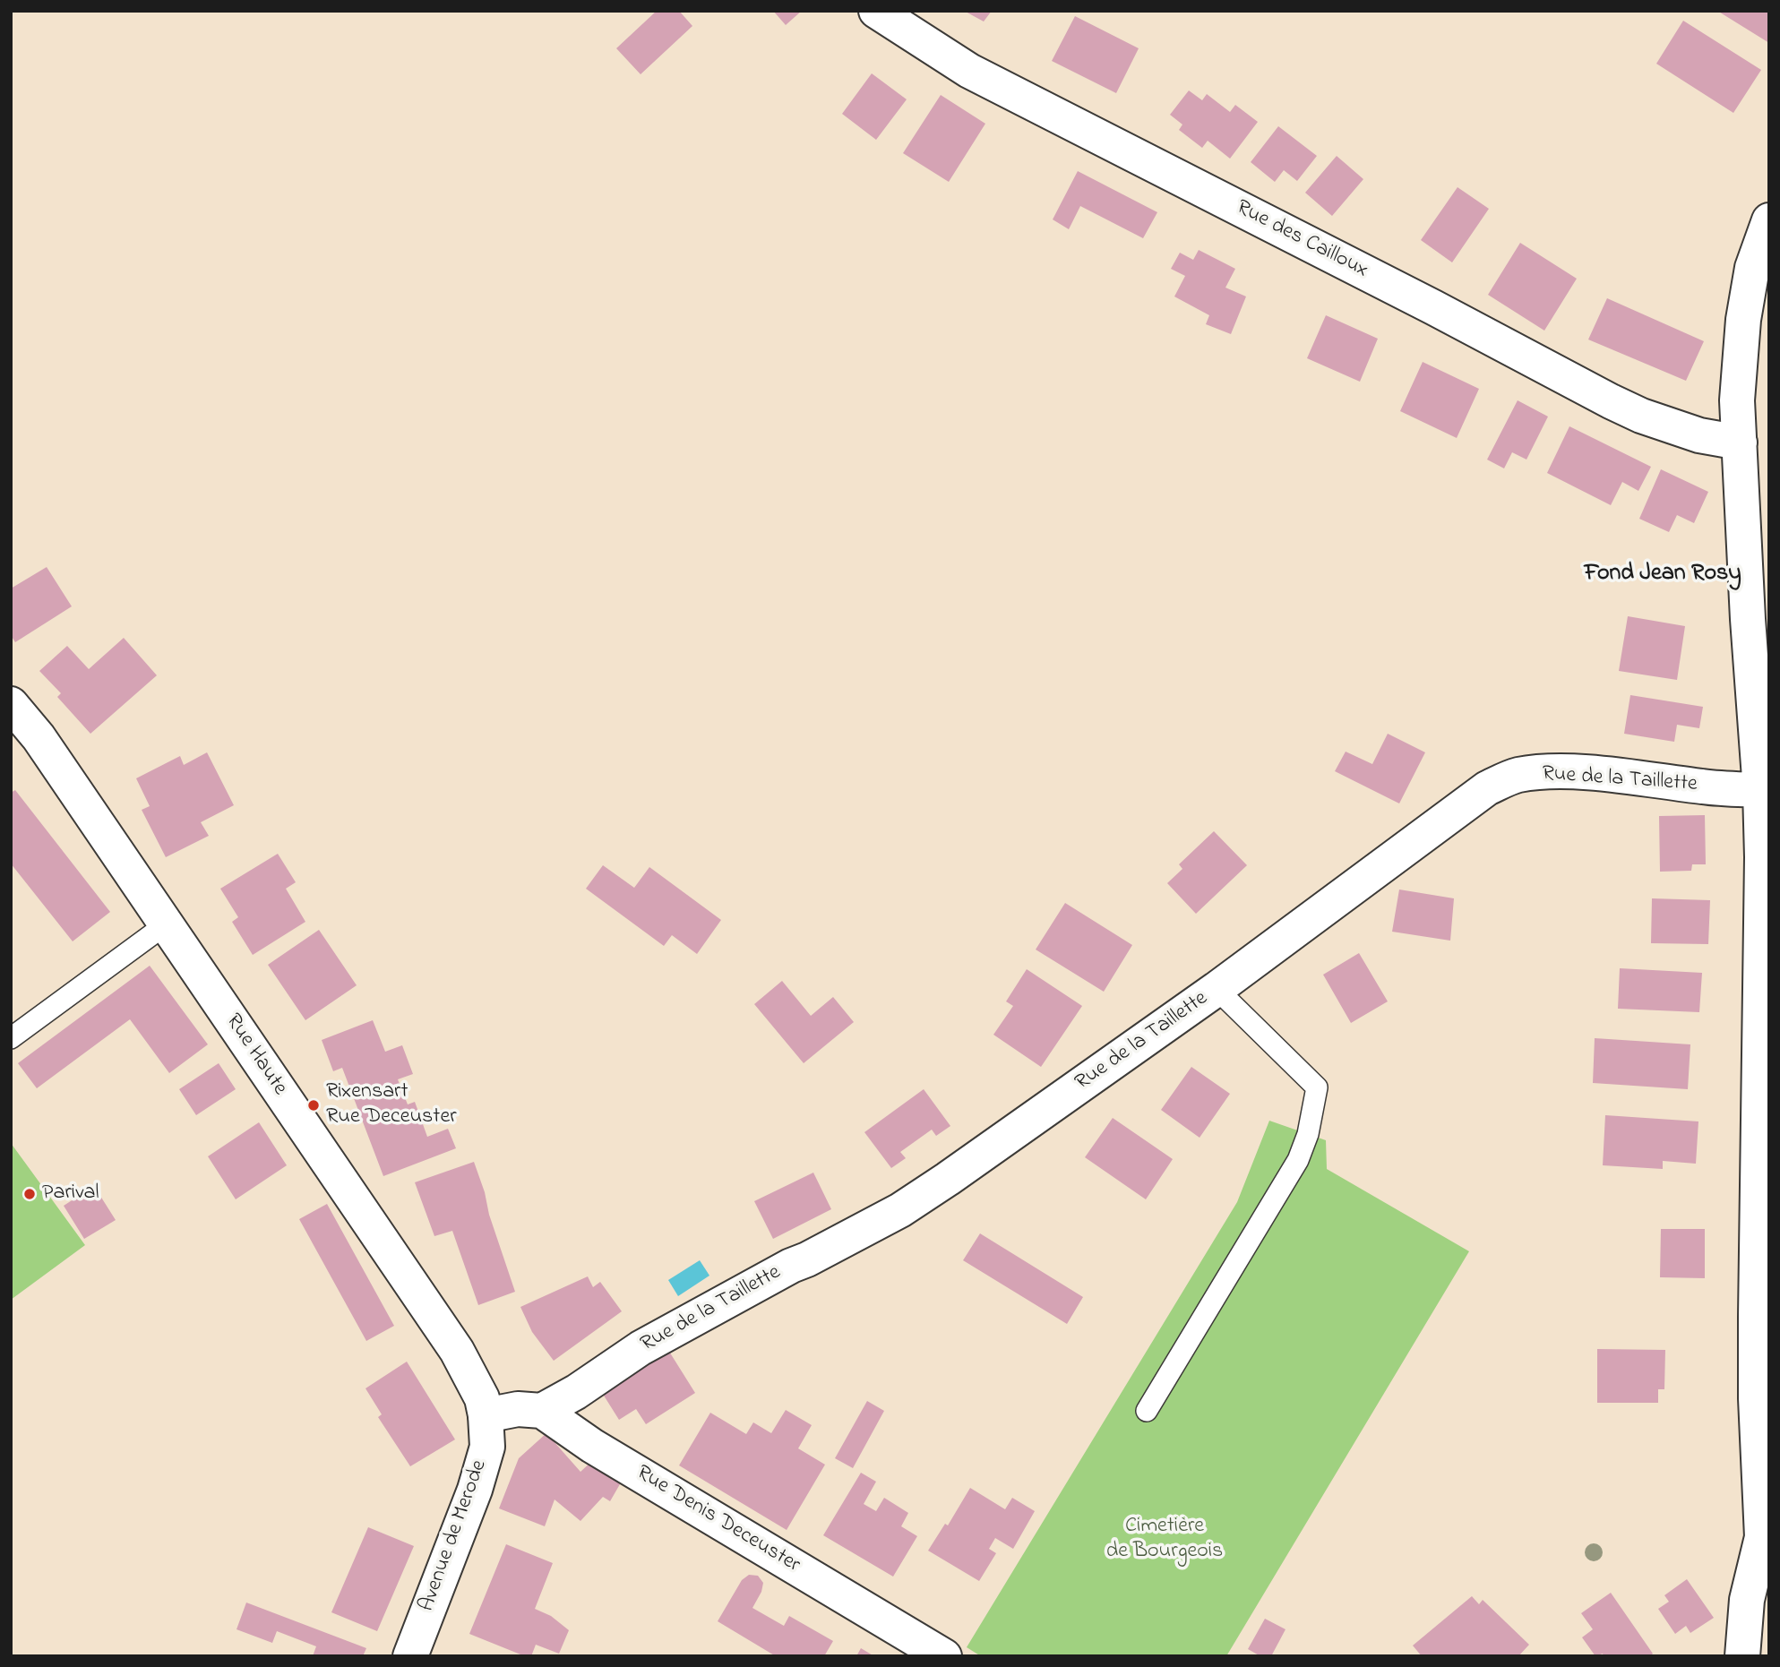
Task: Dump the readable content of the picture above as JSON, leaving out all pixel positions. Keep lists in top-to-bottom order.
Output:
{
  "streets": {
    "street": [
      "Rue des Cailloux",
      "Rue de la Taillette",
      "Rue Haute",
      "Rue Denis Deceuster",
      "Avenue de Merode"
    ]
  },
  "crossings": [
    ["Rue de la Taillette", "Rue Denis Deceuster"],
    ["Rue Haute", "Avenue de Merode"]
  ],
  "districts": ["Fond Jean Rosy"],
  "parks": ["Cimetière de Bourgeois"],
  "places": ["Rixensart Rue Deceuster", "Parival"]
}
